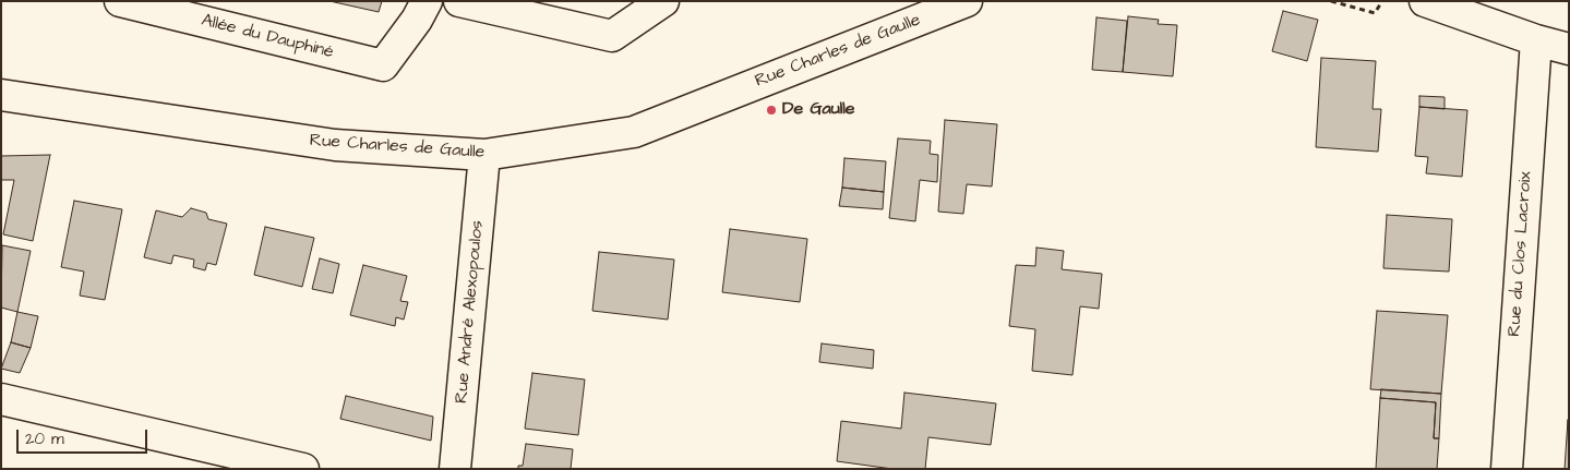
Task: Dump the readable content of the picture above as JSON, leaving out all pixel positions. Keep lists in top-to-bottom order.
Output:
{
  "streets": {
    "street": [
      "Allée du Dauphiné",
      "Rue Charles de Gaulle",
      "Rue du Clos Lacroix",
      "Rue André Alexopoulos"
    ]
  },
  "crossings": [
    ["Rue Charles de Gaulle", "Rue André Alexopoulos"]
  ],
  "places": ["De Gaulle"],
  "scale_bar": "20 m"
}
